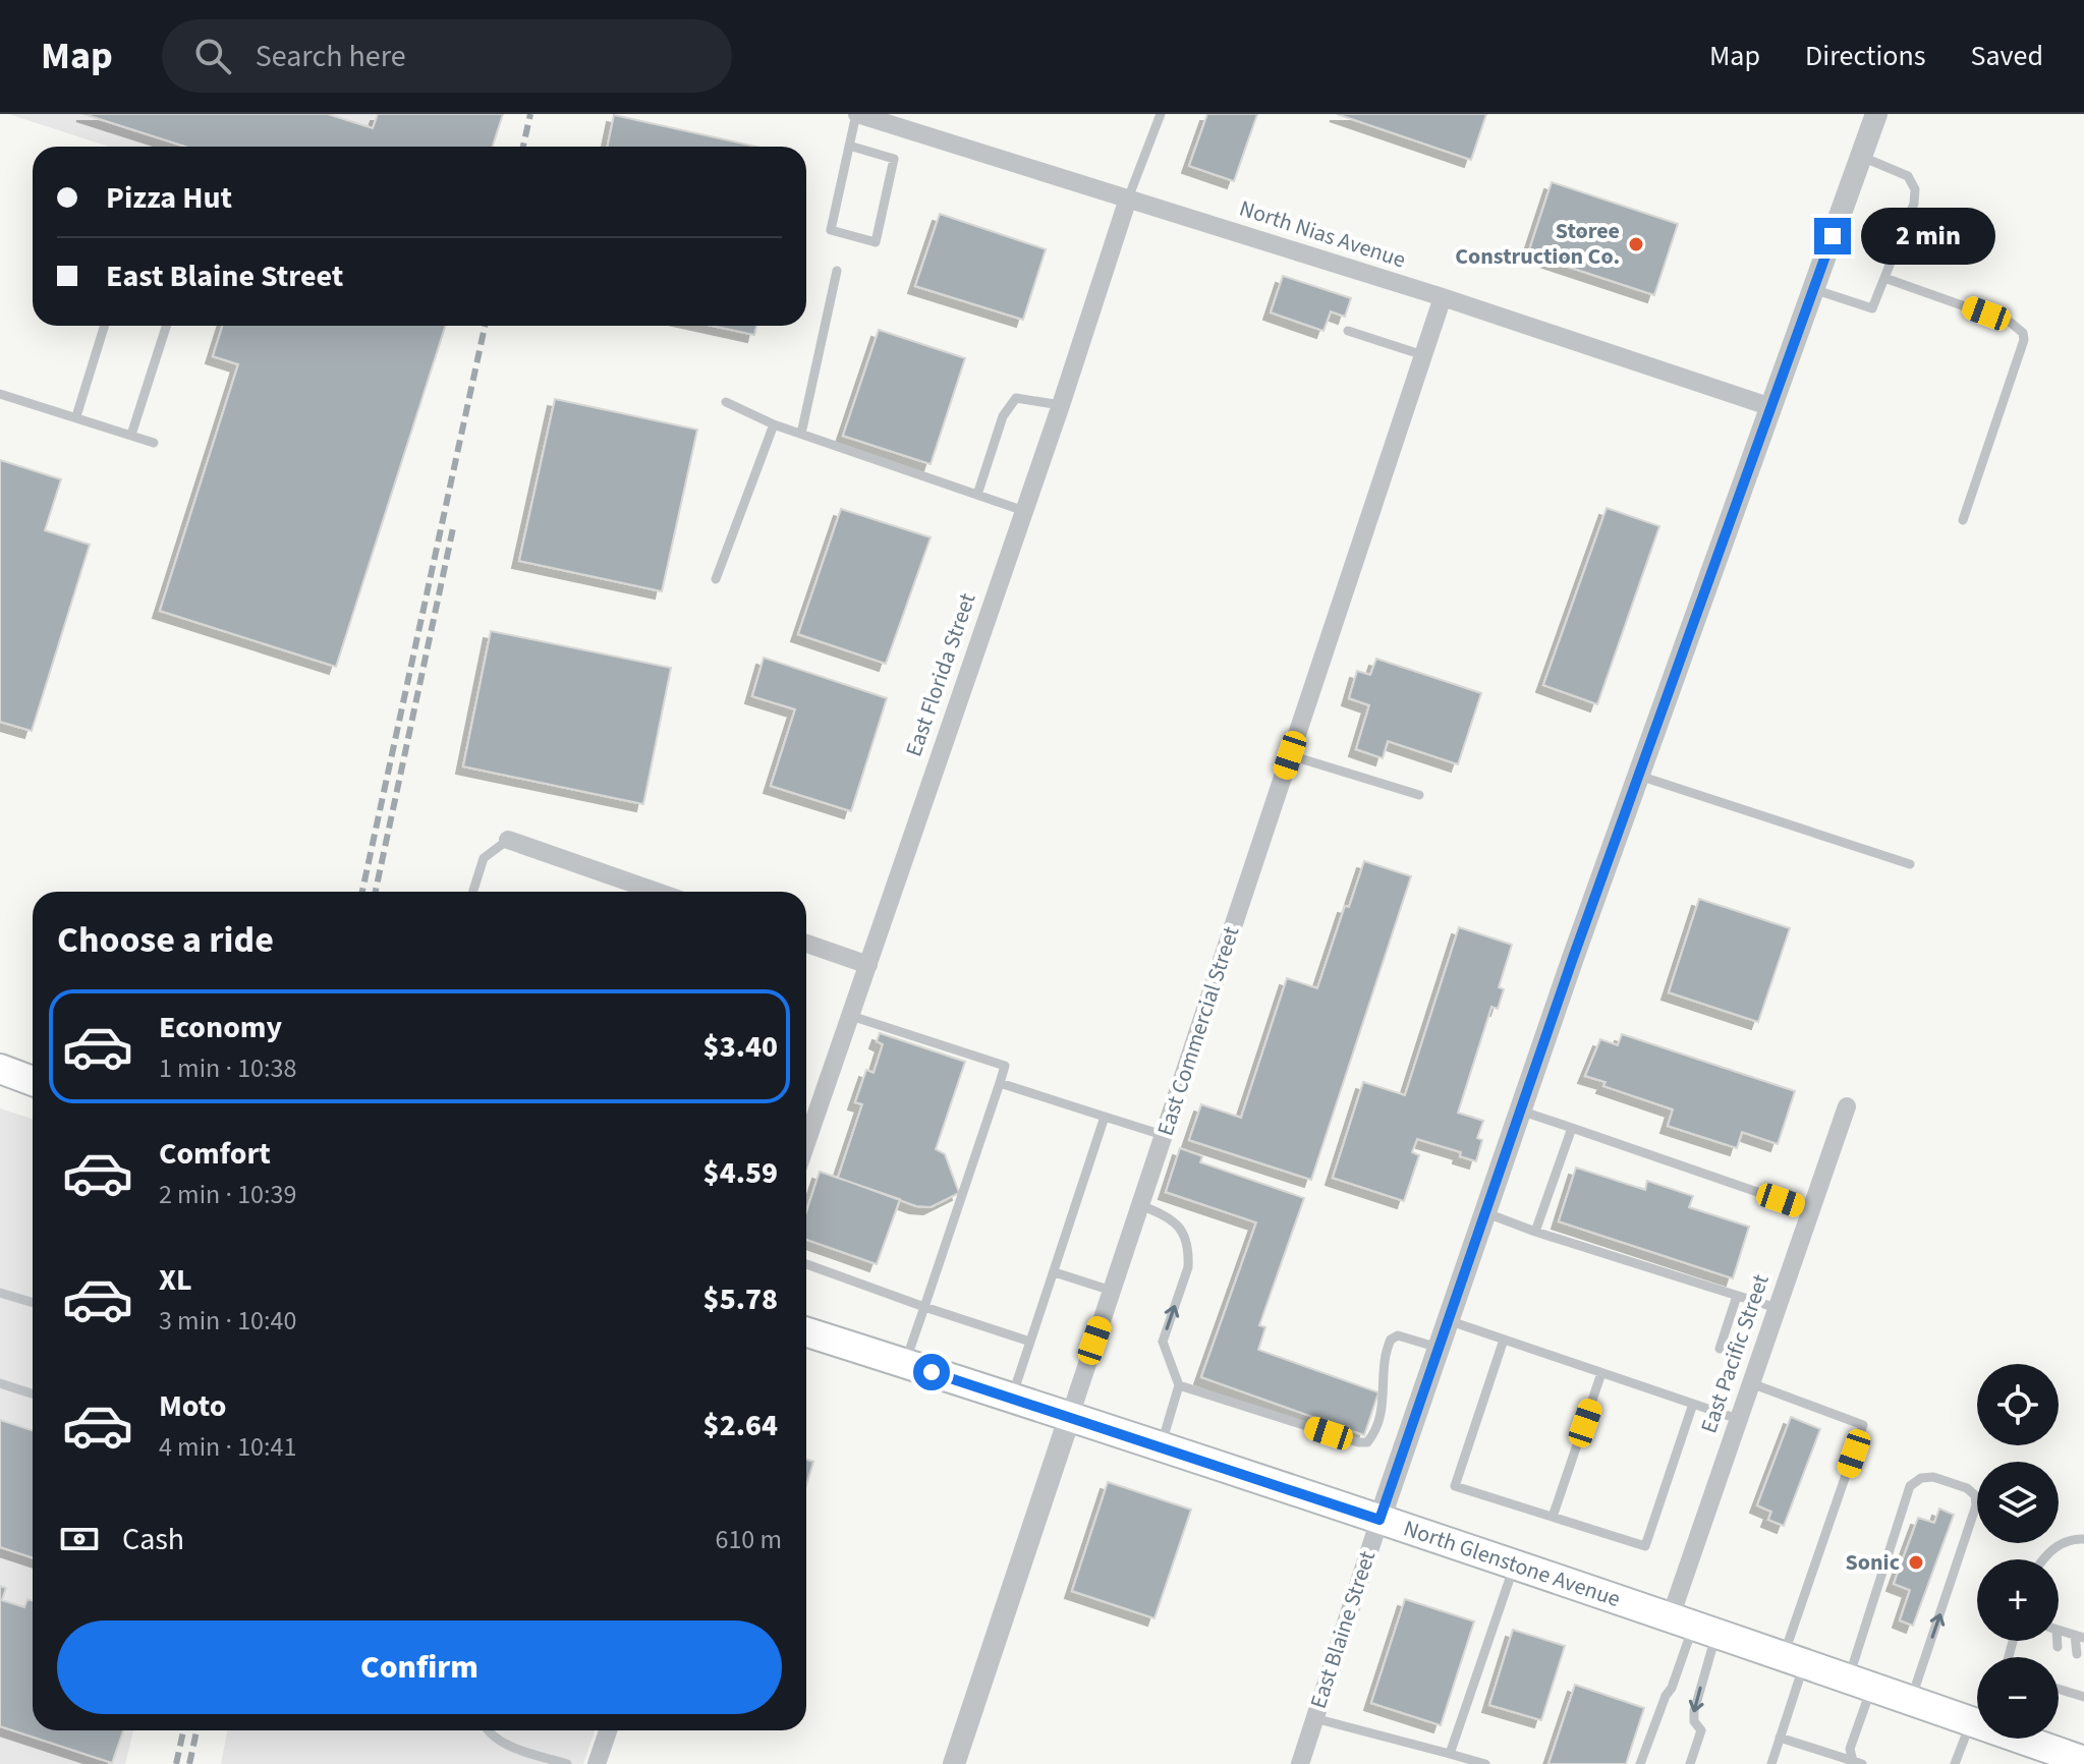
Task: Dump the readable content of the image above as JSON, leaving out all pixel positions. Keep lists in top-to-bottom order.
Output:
{
  "streets": {
    "main road": ["North Glenstone Avenue"],
    "street": [
      "North Nias Avenue",
      "East Florida Street",
      "East Commercial Street",
      "East Pacific Street",
      "East Blaine Street"
    ]
  },
  "crossings": [
    ["North Nias Avenue", "East Florida Street"],
    ["North Nias Avenue", "East Commercial Street"],
    ["North Nias Avenue", "East Blaine Street"],
    ["East Commercial Street", "North Glenstone Avenue"],
    ["East Pacific Street", "North Glenstone Avenue"],
    ["North Glenstone Avenue", "East Blaine Street"]
  ],
  "places": ["Storee Construction Co.", "Sonic"],
  "page": {
    "header": "Map",
    "search": "Search here",
    "nav": ["Map", "Directions", "Saved"],
    "banner": ["Pizza Hut", "East Blaine Street"],
    "bubble": "2 min",
    "heading": "Choose a ride",
    "list": [
      {
        "name": "Economy",
        "note": "1 min · 10:38",
        "value": "$3.40"
      },
      {
        "name": "Comfort",
        "note": "2 min · 10:39",
        "value": "$4.59"
      },
      {
        "name": "XL",
        "note": "3 min · 10:40",
        "value": "$5.78"
      },
      {
        "name": "Moto",
        "note": "4 min · 10:41",
        "value": "$2.64"
      }
    ],
    "map_buttons": ["+", "−"],
    "pay": ["Cash", "610 m"],
    "buttons": "Confirm"
  }
}
